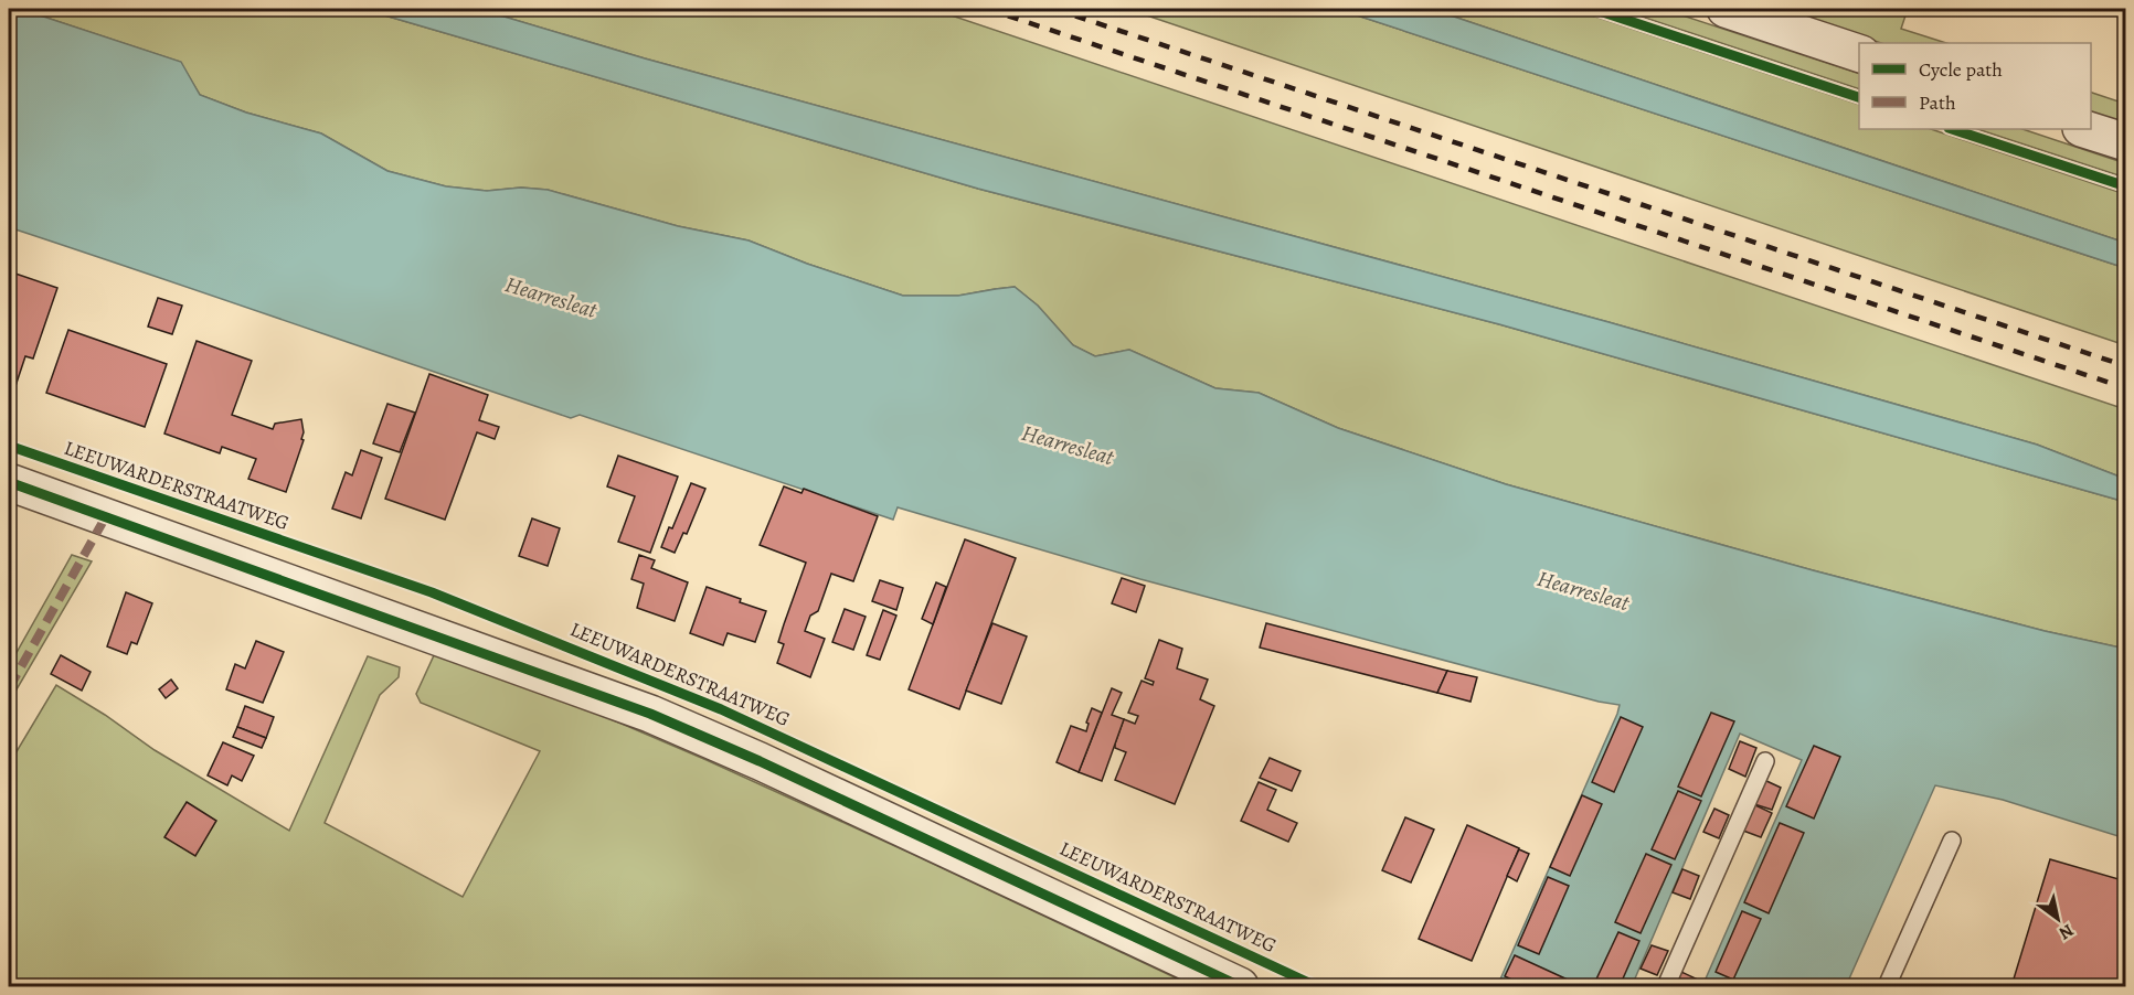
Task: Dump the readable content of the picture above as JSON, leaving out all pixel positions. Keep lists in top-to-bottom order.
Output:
{
  "streets": {
    "cycle path": ["LEEUWARDERSTRAATWEG"]
  },
  "water": ["Hearresleat"],
  "legend": ["Cycle path", "Path"],
  "north": "bottom right"
}
